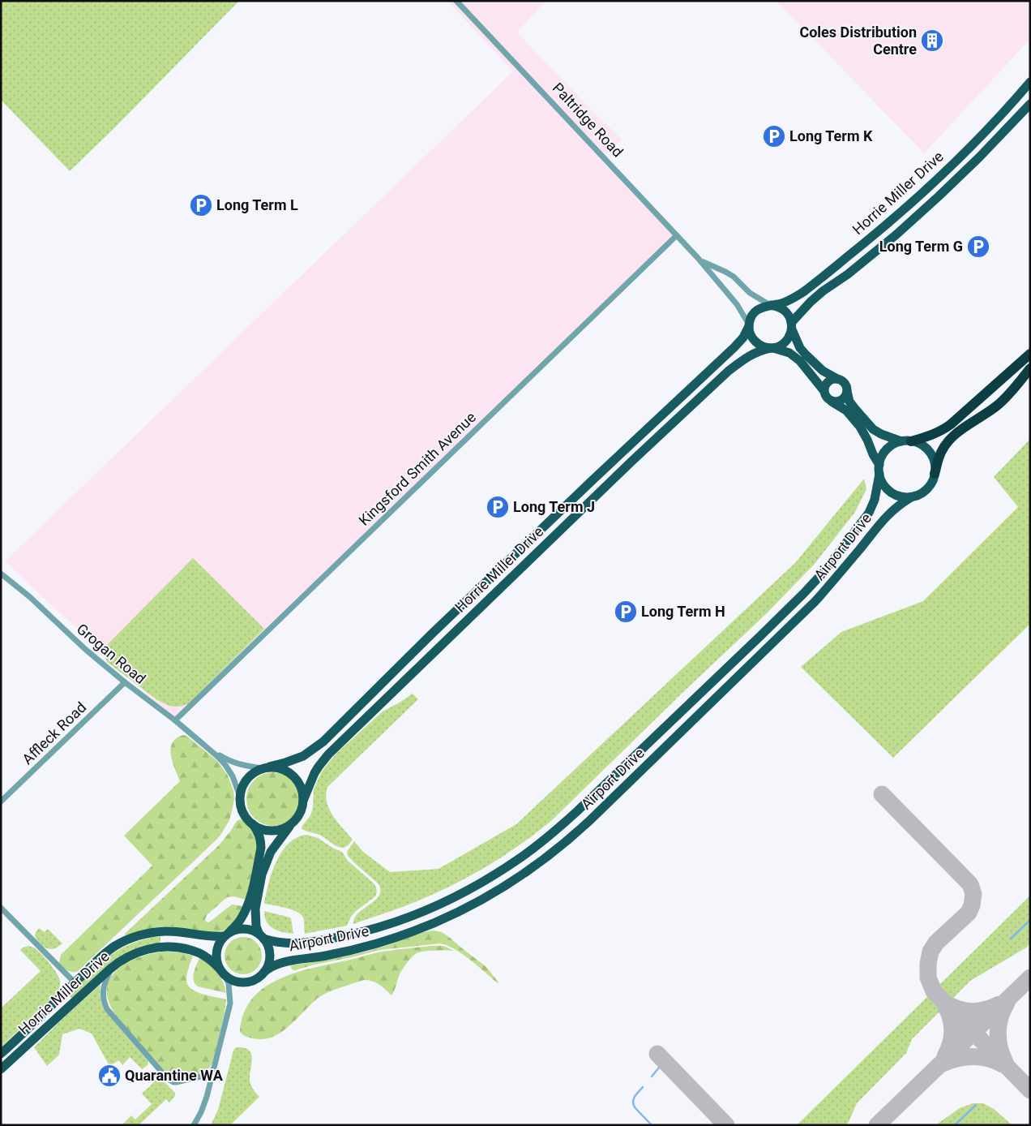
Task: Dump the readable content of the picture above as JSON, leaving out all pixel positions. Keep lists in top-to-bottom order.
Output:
{
  "streets": {
    "main road": ["Horrie Miller Drive", "Airport Drive"],
    "street": [
      "Paltridge Road",
      "Kingsford Smith Avenue",
      "Grogan Road",
      "Affleck Road"
    ]
  },
  "crossings": [
    ["Paltridge Road", "Horrie Miller Drive"],
    ["Paltridge Road", "Kingsford Smith Avenue"],
    ["Horrie Miller Drive", "Airport Drive"],
    ["Horrie Miller Drive", "Grogan Road"],
    ["Kingsford Smith Avenue", "Grogan Road"],
    ["Grogan Road", "Affleck Road"]
  ],
  "places": {
    "building": ["Coles Distribution Centre"],
    "parking": [
      "Long Term K",
      "Long Term L",
      "Long Term G",
      "Long Term J",
      "Long Term H"
    ],
    "public building": ["Quarantine WA"]
  }
}
